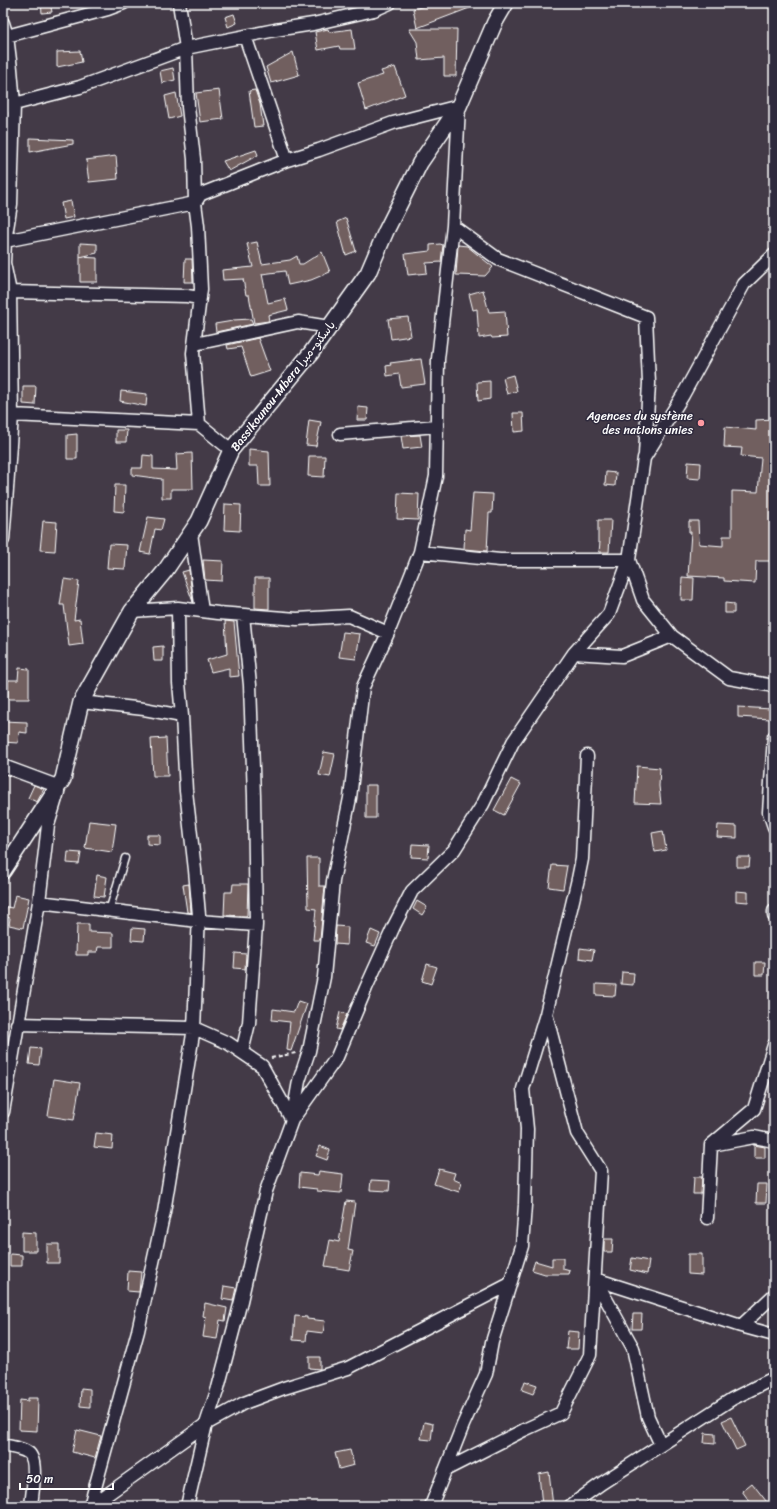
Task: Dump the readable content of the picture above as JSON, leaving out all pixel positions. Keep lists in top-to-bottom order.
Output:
{
  "streets": {
    "street": ["Bassikounou-Mbera باسكنو-مبرا"]
  },
  "places": ["Agences du système des nations unies"],
  "scale_bar": "50 m"
}
